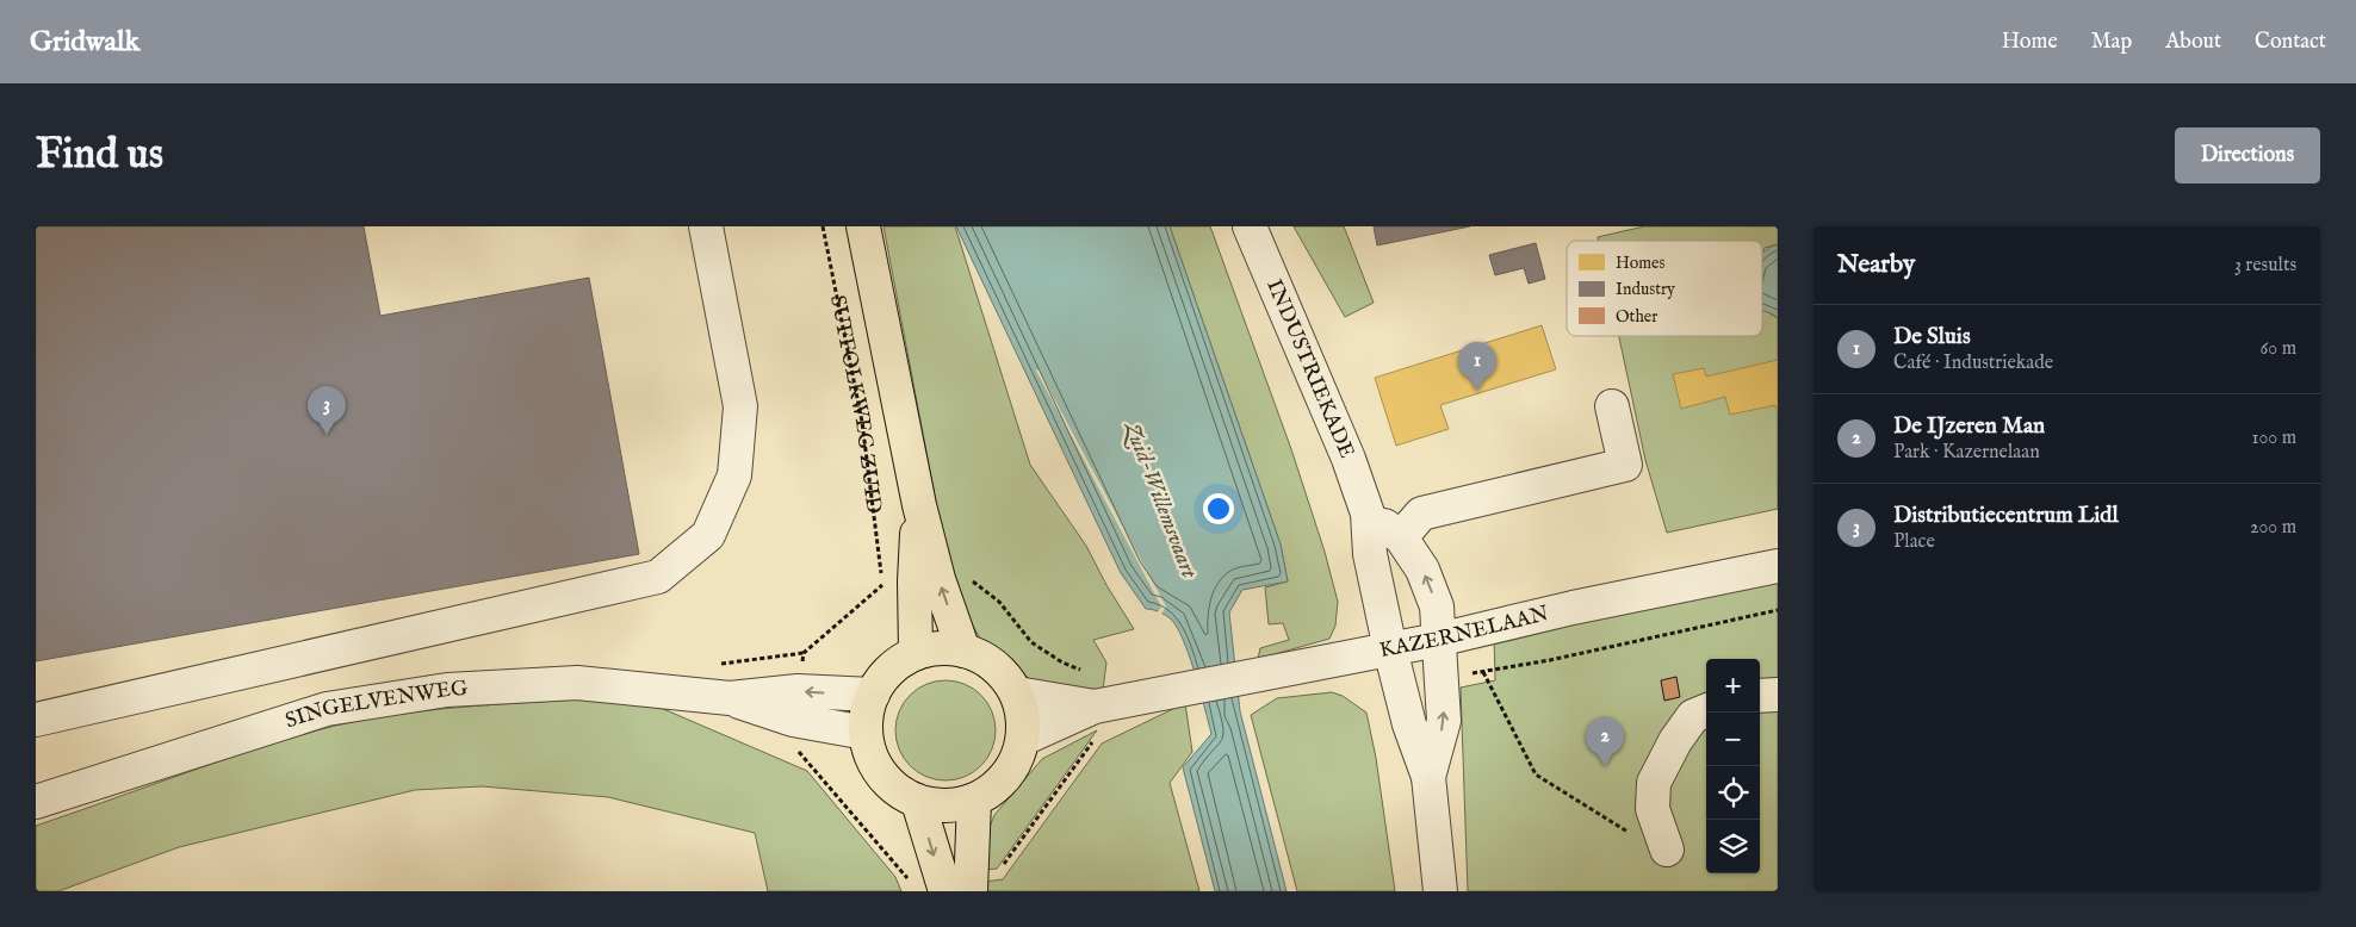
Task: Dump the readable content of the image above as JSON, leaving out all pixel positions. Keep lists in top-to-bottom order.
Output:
{
  "streets": {
    "main road": ["SUFFOLKWEG ZUID"],
    "street": ["INDUSTRIEKADE", "KAZERNELAAN", "SINGELVENWEG"]
  },
  "crossings": [
    ["INDUSTRIEKADE", "KAZERNELAAN"],
    ["SUFFOLKWEG ZUID", "KAZERNELAAN"],
    ["SUFFOLKWEG ZUID", "SINGELVENWEG"],
    ["KAZERNELAAN", "SINGELVENWEG"]
  ],
  "water": ["Zuid-Willemsvaart"],
  "legend": ["Homes", "Industry", "Other"],
  "page": {
    "header": "Gridwalk",
    "nav": [
      "Home",
      "Map",
      "About",
      "Contact"
    ],
    "buttons": "Directions",
    "title": "Find us",
    "heading": ["Nearby", "3 results"],
    "list": [
      {
        "mark": "1",
        "name": "De Sluis",
        "note": "Café · Industriekade",
        "value": "60 m"
      },
      {
        "mark": "2",
        "name": "De IJzeren Man",
        "note": "Park · Kazernelaan",
        "value": "100 m"
      },
      {
        "mark": "3",
        "name": "Distributiecentrum Lidl",
        "note": "Place",
        "value": "200 m"
      }
    ],
    "pins": ["1", "3", "2"],
    "map_buttons": ["+", "−"]
  }
}
